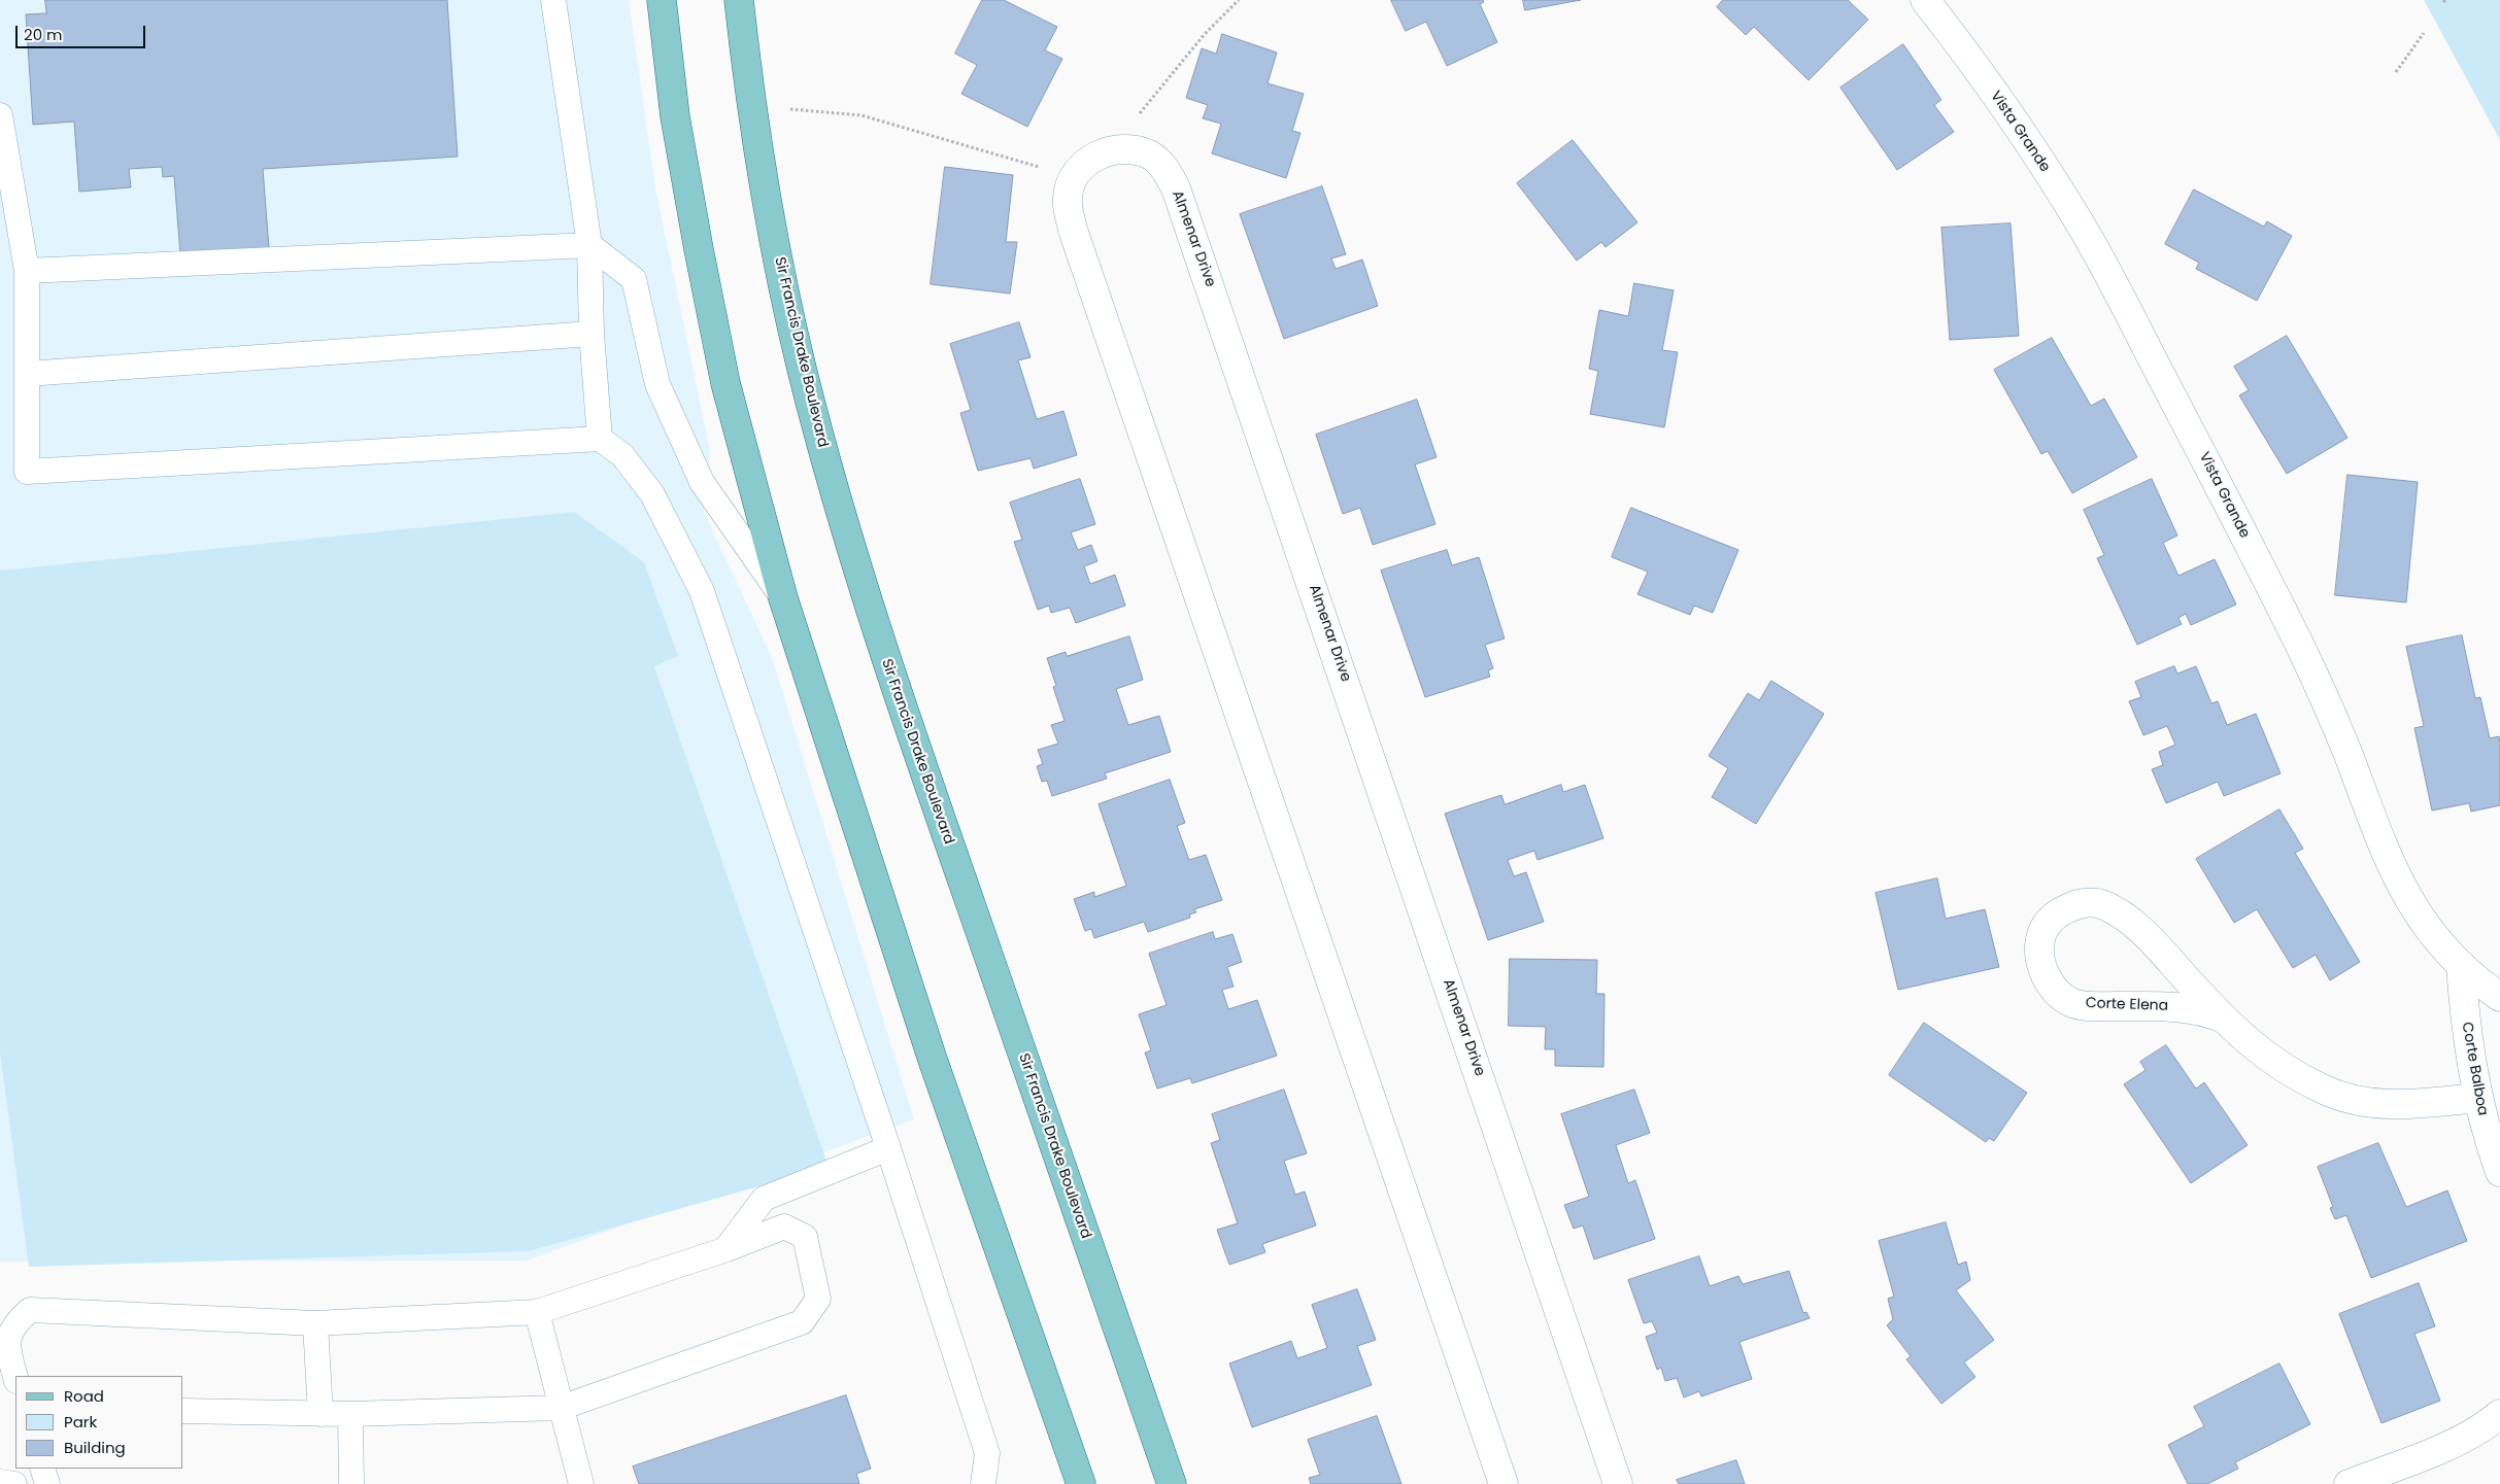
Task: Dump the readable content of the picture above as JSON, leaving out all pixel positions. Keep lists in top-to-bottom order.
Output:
{
  "streets": {
    "main road": ["Sir Francis Drake Boulevard"],
    "street": [
      "Vista Grande",
      "Almenar Drive",
      "Corte Elena",
      "Corte Balboa"
    ]
  },
  "crossings": [
    ["Vista Grande", "Corte Balboa"],
    ["Corte Elena", "Corte Balboa"]
  ],
  "legend": ["Road", "Park", "Building"],
  "scale_bar": "20 m"
}
